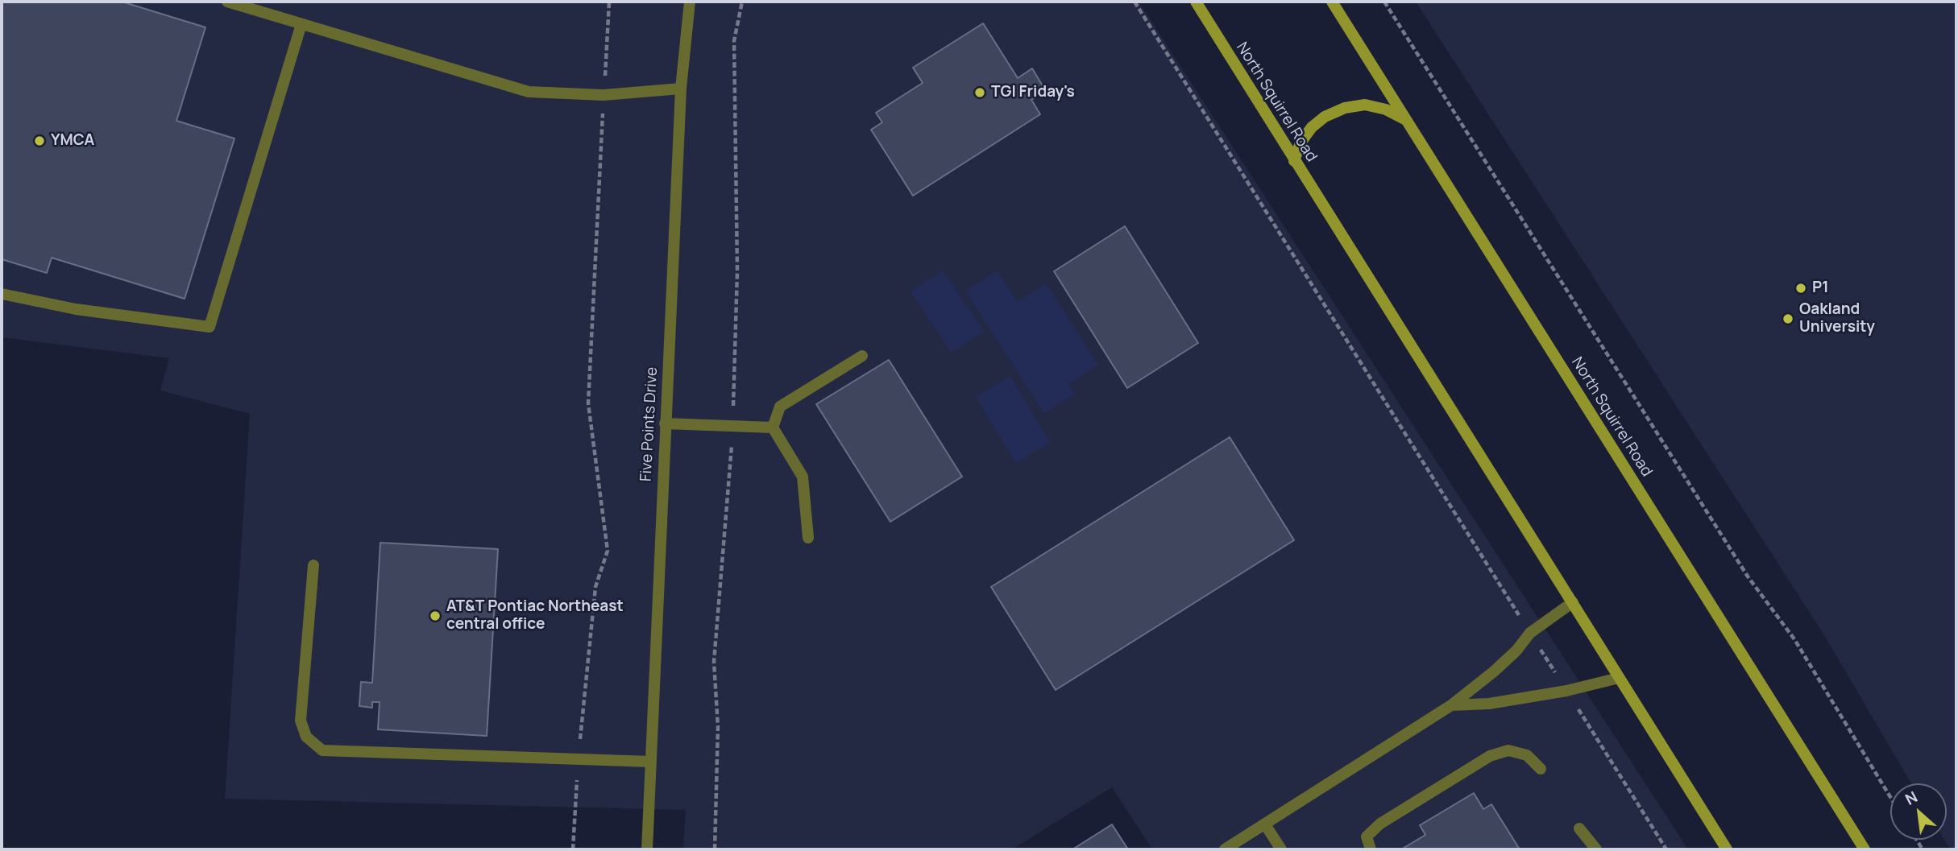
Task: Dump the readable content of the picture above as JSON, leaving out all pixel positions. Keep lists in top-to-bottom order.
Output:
{
  "streets": {
    "main road": ["North Squirrel Road"],
    "street": ["Five Points Drive"]
  },
  "places": [
    "TGI Friday's",
    "YMCA",
    "P1",
    "Oakland University",
    "AT&T Pontiac Northeast central office"
  ],
  "north": "top left"
}
